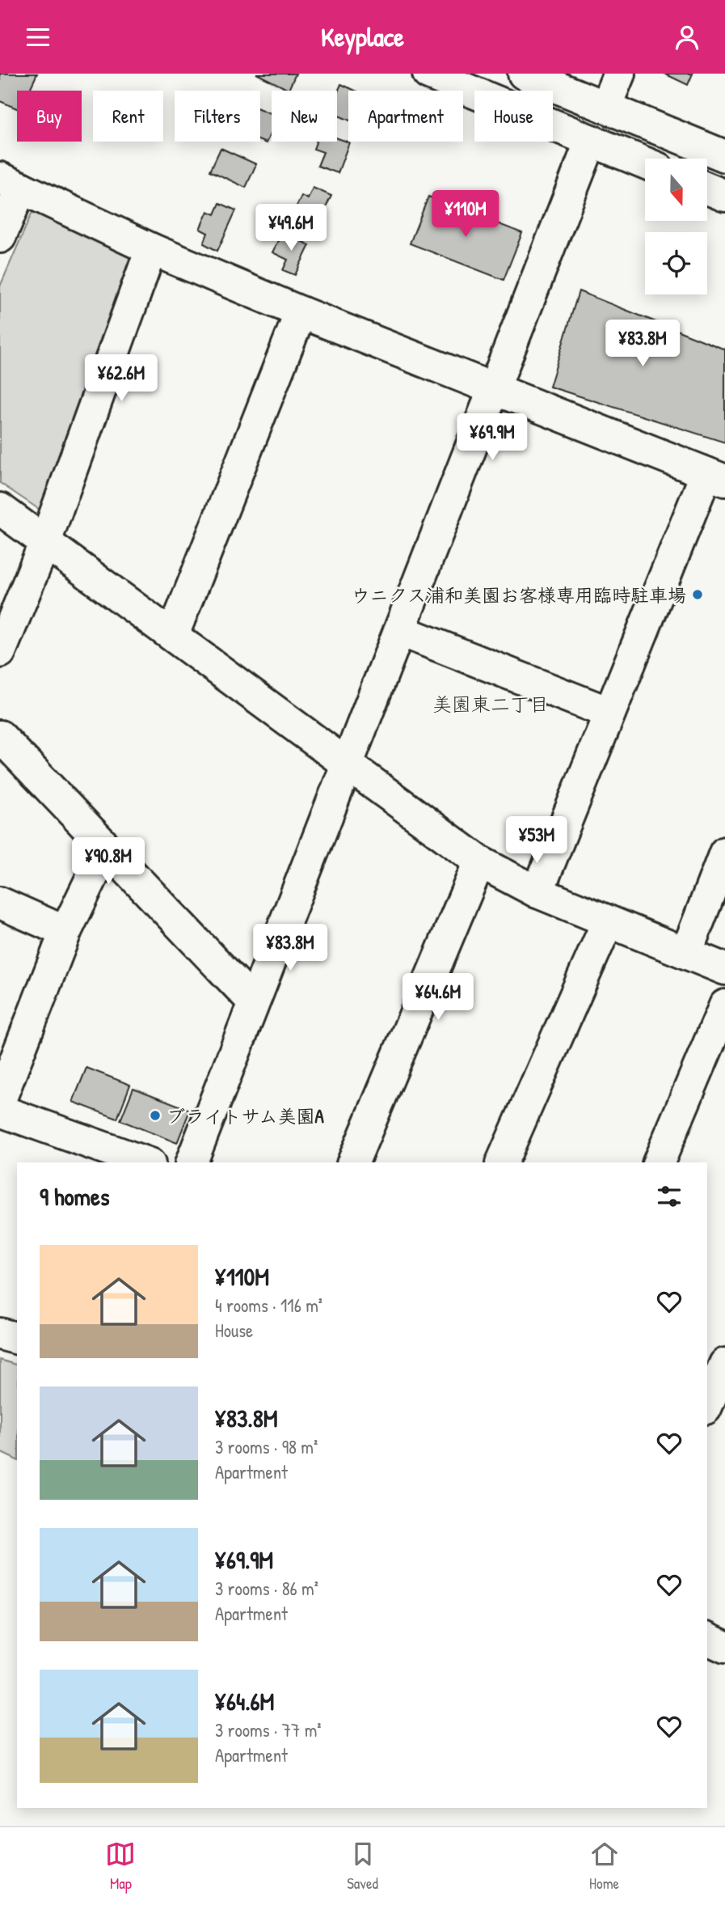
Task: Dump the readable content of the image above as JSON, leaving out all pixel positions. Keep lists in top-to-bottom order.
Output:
{
  "districts": ["美園東二丁目"],
  "places": ["ウニクス浦和美園お客様専用臨時駐車場", "ブライトサム美園A"],
  "north": "bottom",
  "page": {
    "header": "Keyplace",
    "chip": [
      "Buy",
      "Rent",
      "Filters",
      "New",
      "Apartment",
      "House"
    ],
    "price": [
      "¥110M",
      "¥49.6M",
      "¥83.8M",
      "¥62.6M",
      "¥69.9M",
      "¥53M",
      "¥90.8M",
      "¥83.8M",
      "¥64.6M"
    ],
    "heading": "9 homes",
    "list": [
      {
        "name": "¥110M",
        "note": "4 rooms · 116 m² · House"
      },
      {
        "name": "¥83.8M",
        "note": "3 rooms · 98 m² · Apartment"
      },
      {
        "name": "¥69.9M",
        "note": "3 rooms · 86 m² · Apartment"
      },
      {
        "name": "¥64.6M",
        "note": "3 rooms · 77 m² · Apartment"
      }
    ],
    "tabs": ["Map", "Saved", "Home"]
  }
}
